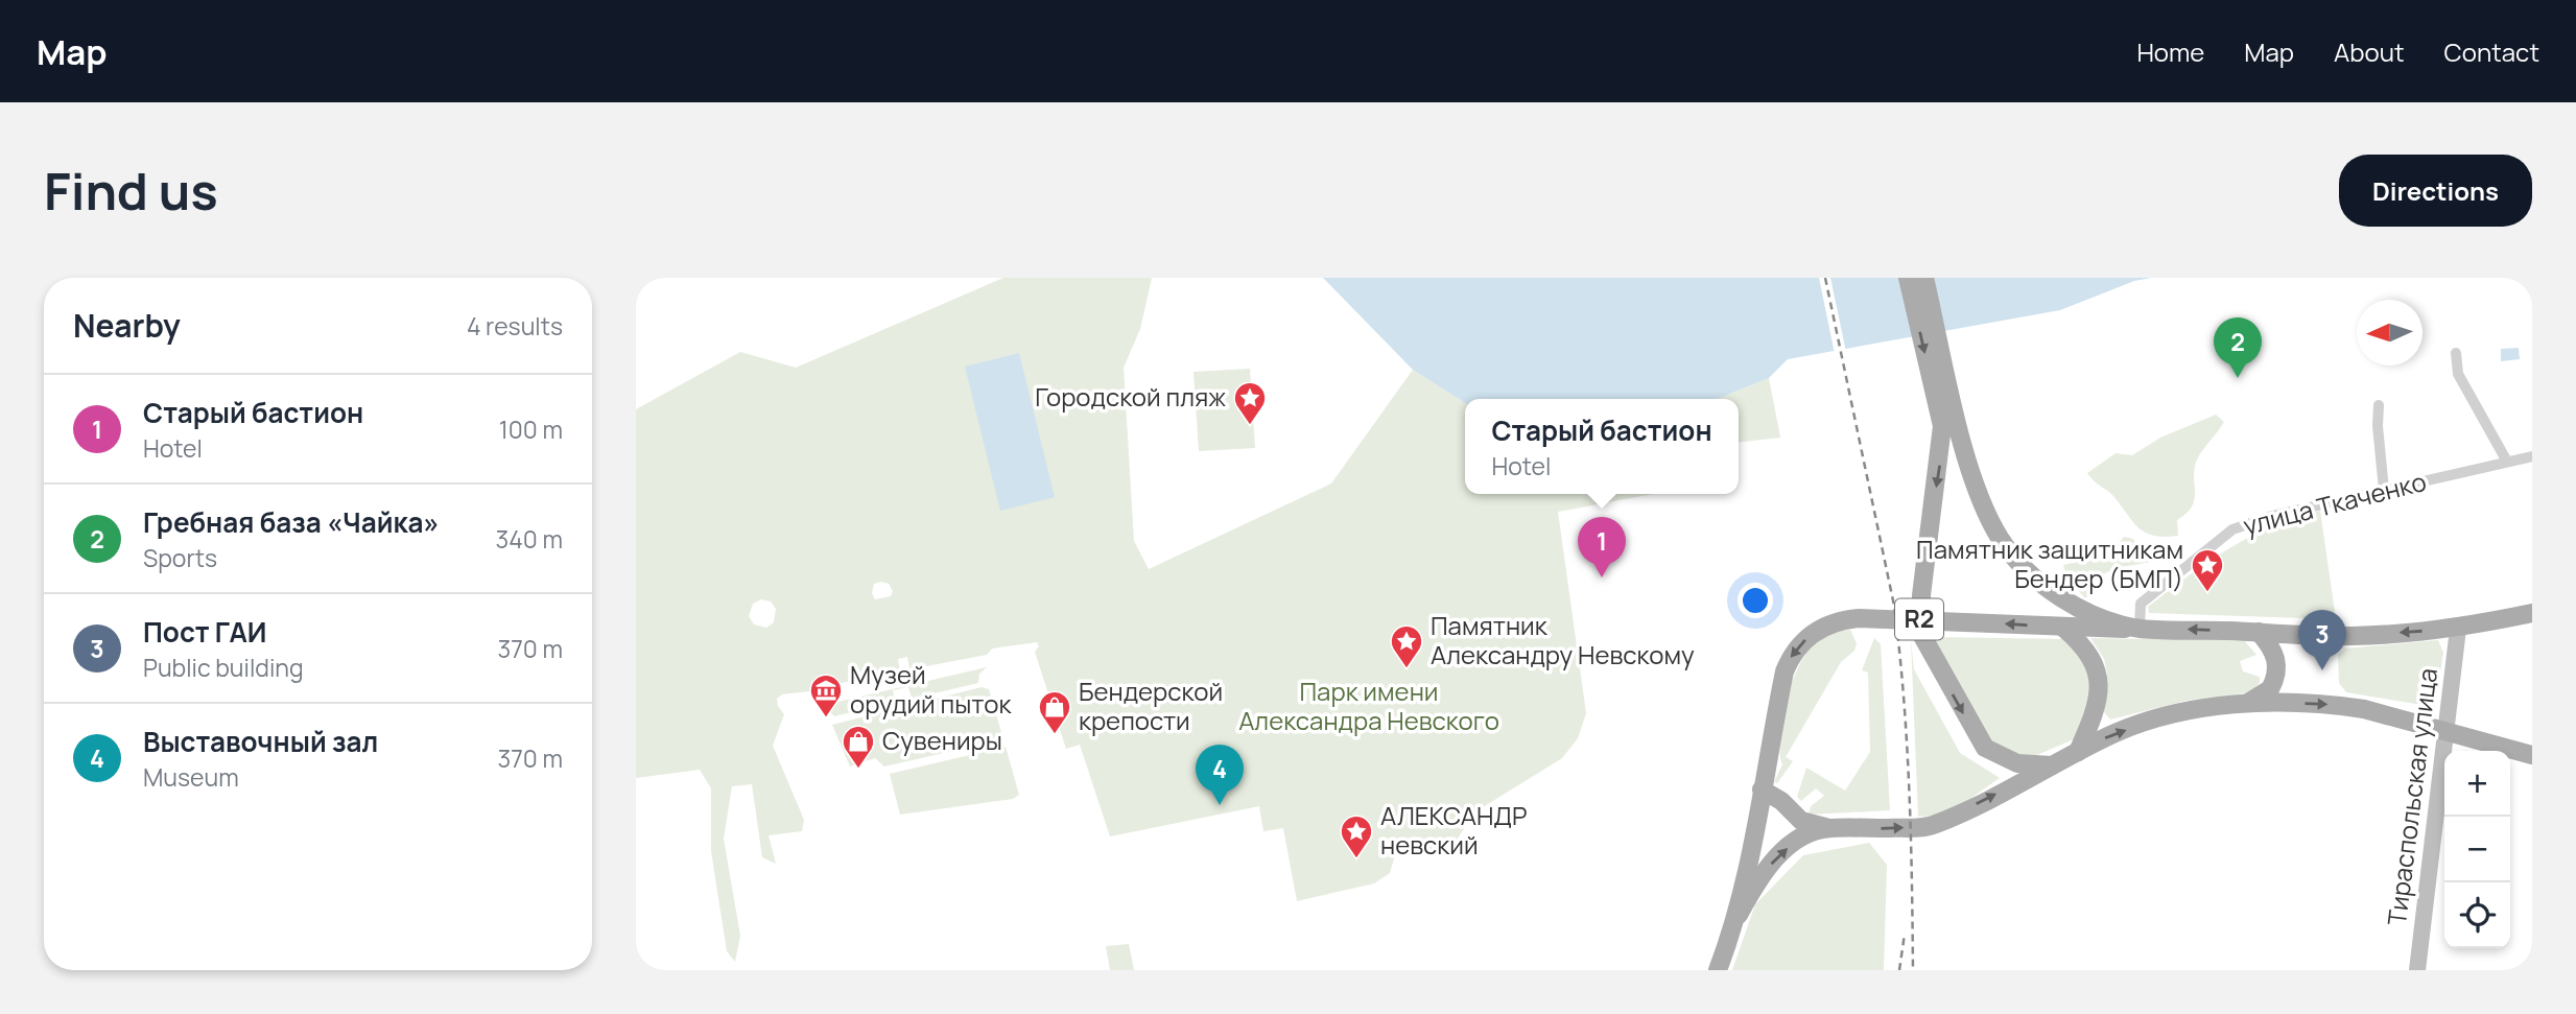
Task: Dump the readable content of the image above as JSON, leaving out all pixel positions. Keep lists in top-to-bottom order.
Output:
{
  "streets": {
    "main road": ["R2", "Тираспольская улица"],
    "street": ["улица Ткаченко"]
  },
  "crossings": [
    ["улица Ткаченко", "R2"]
  ],
  "parks": ["Парк имени Александра Невского"],
  "places": {
    "place": [
      "Городской пляж",
      "Памятник защитникам Бендер (БМП)",
      "Памятник Александру Невскому",
      "АЛЕКСАНДР невский"
    ],
    "museum": ["Музей орудий пыток"],
    "shop": ["Бендерской крепости", "Сувениры"]
  },
  "north": "left",
  "page": {
    "header": "Map",
    "nav": [
      "Home",
      "Map",
      "About",
      "Contact"
    ],
    "buttons": "Directions",
    "title": "Find us",
    "heading": ["Nearby", "4 results"],
    "pins": [
      "2",
      "1",
      "3",
      "4"
    ],
    "list": [
      {
        "mark": "1",
        "name": "Старый бастион",
        "note": "Hotel",
        "value": "100 m"
      },
      {
        "mark": "2",
        "name": "Гребная база «Чайка»",
        "note": "Sports",
        "value": "340 m"
      },
      {
        "mark": "3",
        "name": "Пост ГАИ",
        "note": "Public building",
        "value": "370 m"
      },
      {
        "mark": "4",
        "name": "Выставочный зал",
        "note": "Museum",
        "value": "370 m"
      }
    ],
    "popup": ["Старый бастион", "Hotel"],
    "map_buttons": ["+", "−"]
  }
}
